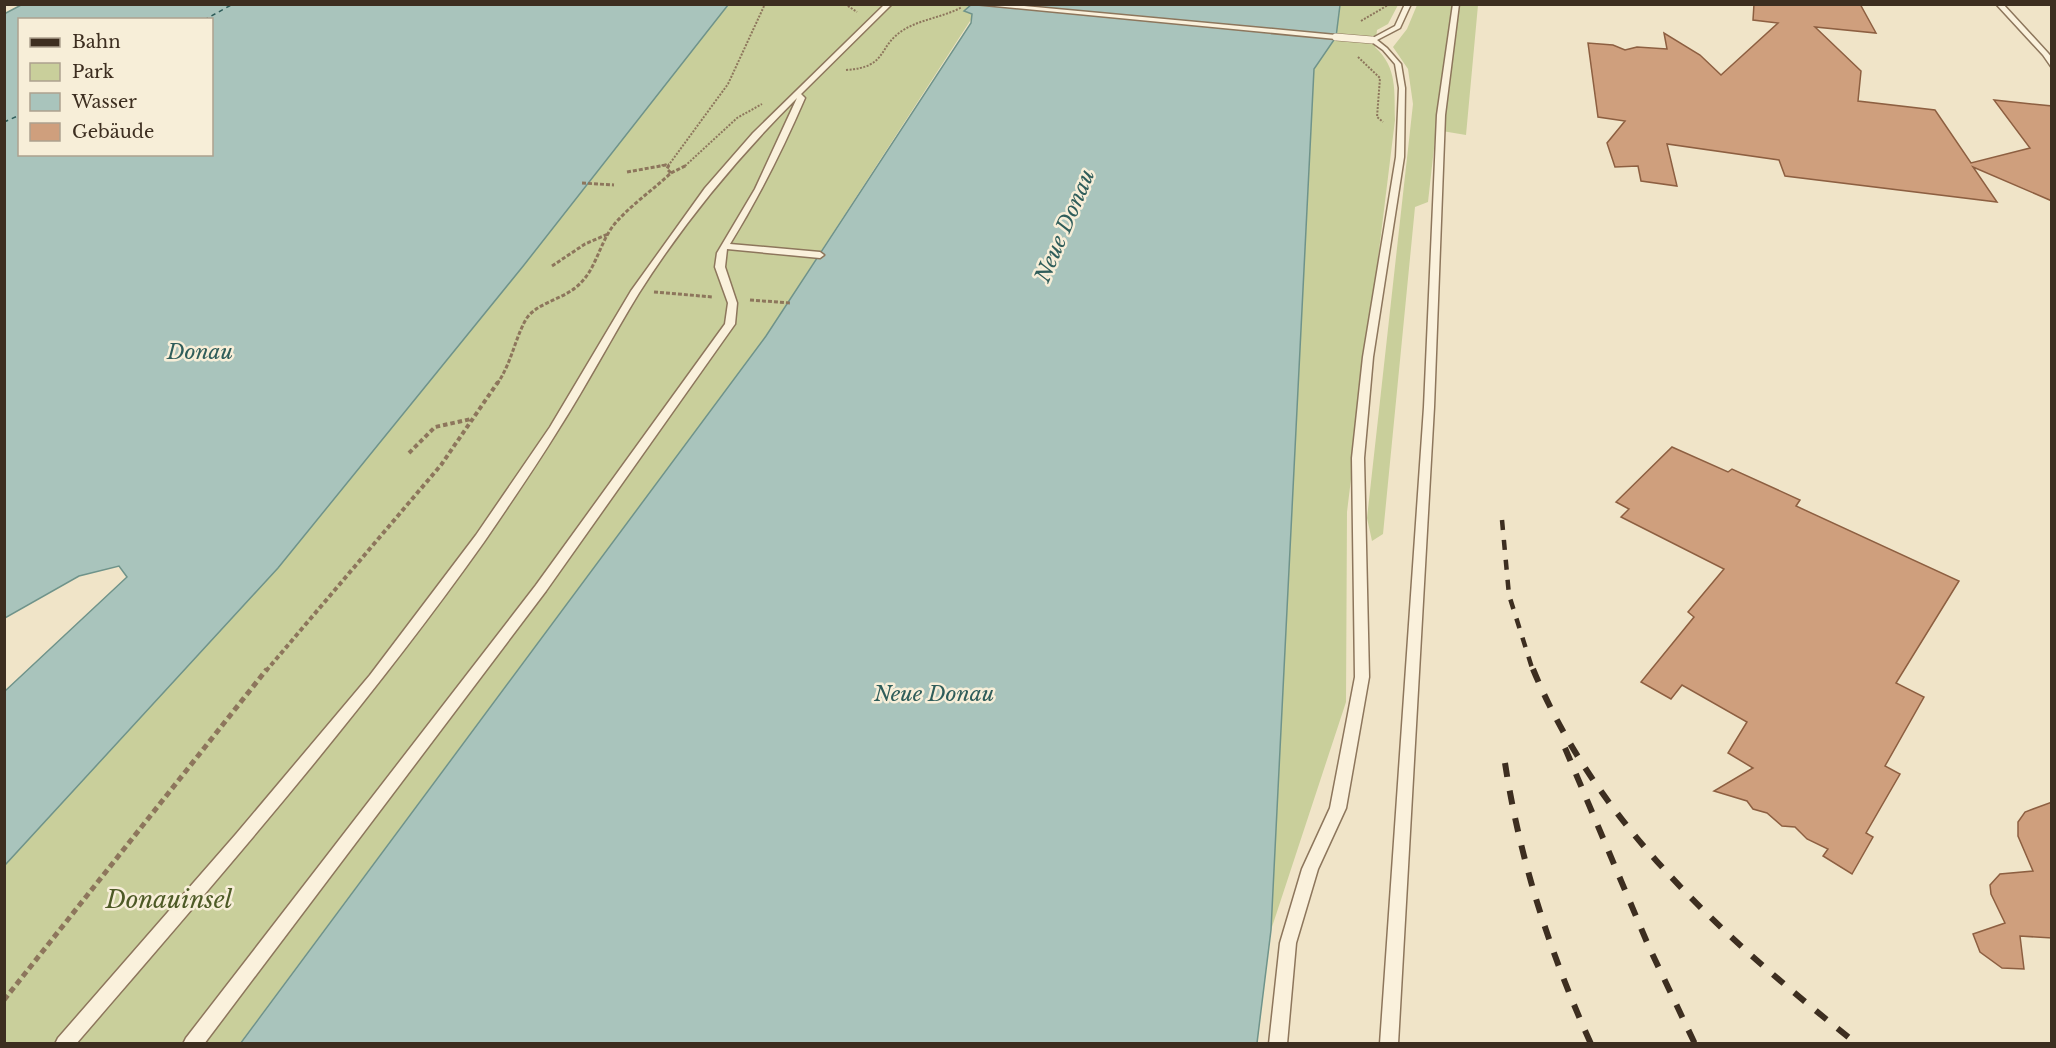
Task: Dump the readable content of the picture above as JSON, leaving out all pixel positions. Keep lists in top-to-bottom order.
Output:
{
  "water": ["Neue Donau", "Donau"],
  "parks": ["Donauinsel"],
  "legend": [
    "Bahn",
    "Park",
    "Wasser",
    "Gebäude"
  ]
}
